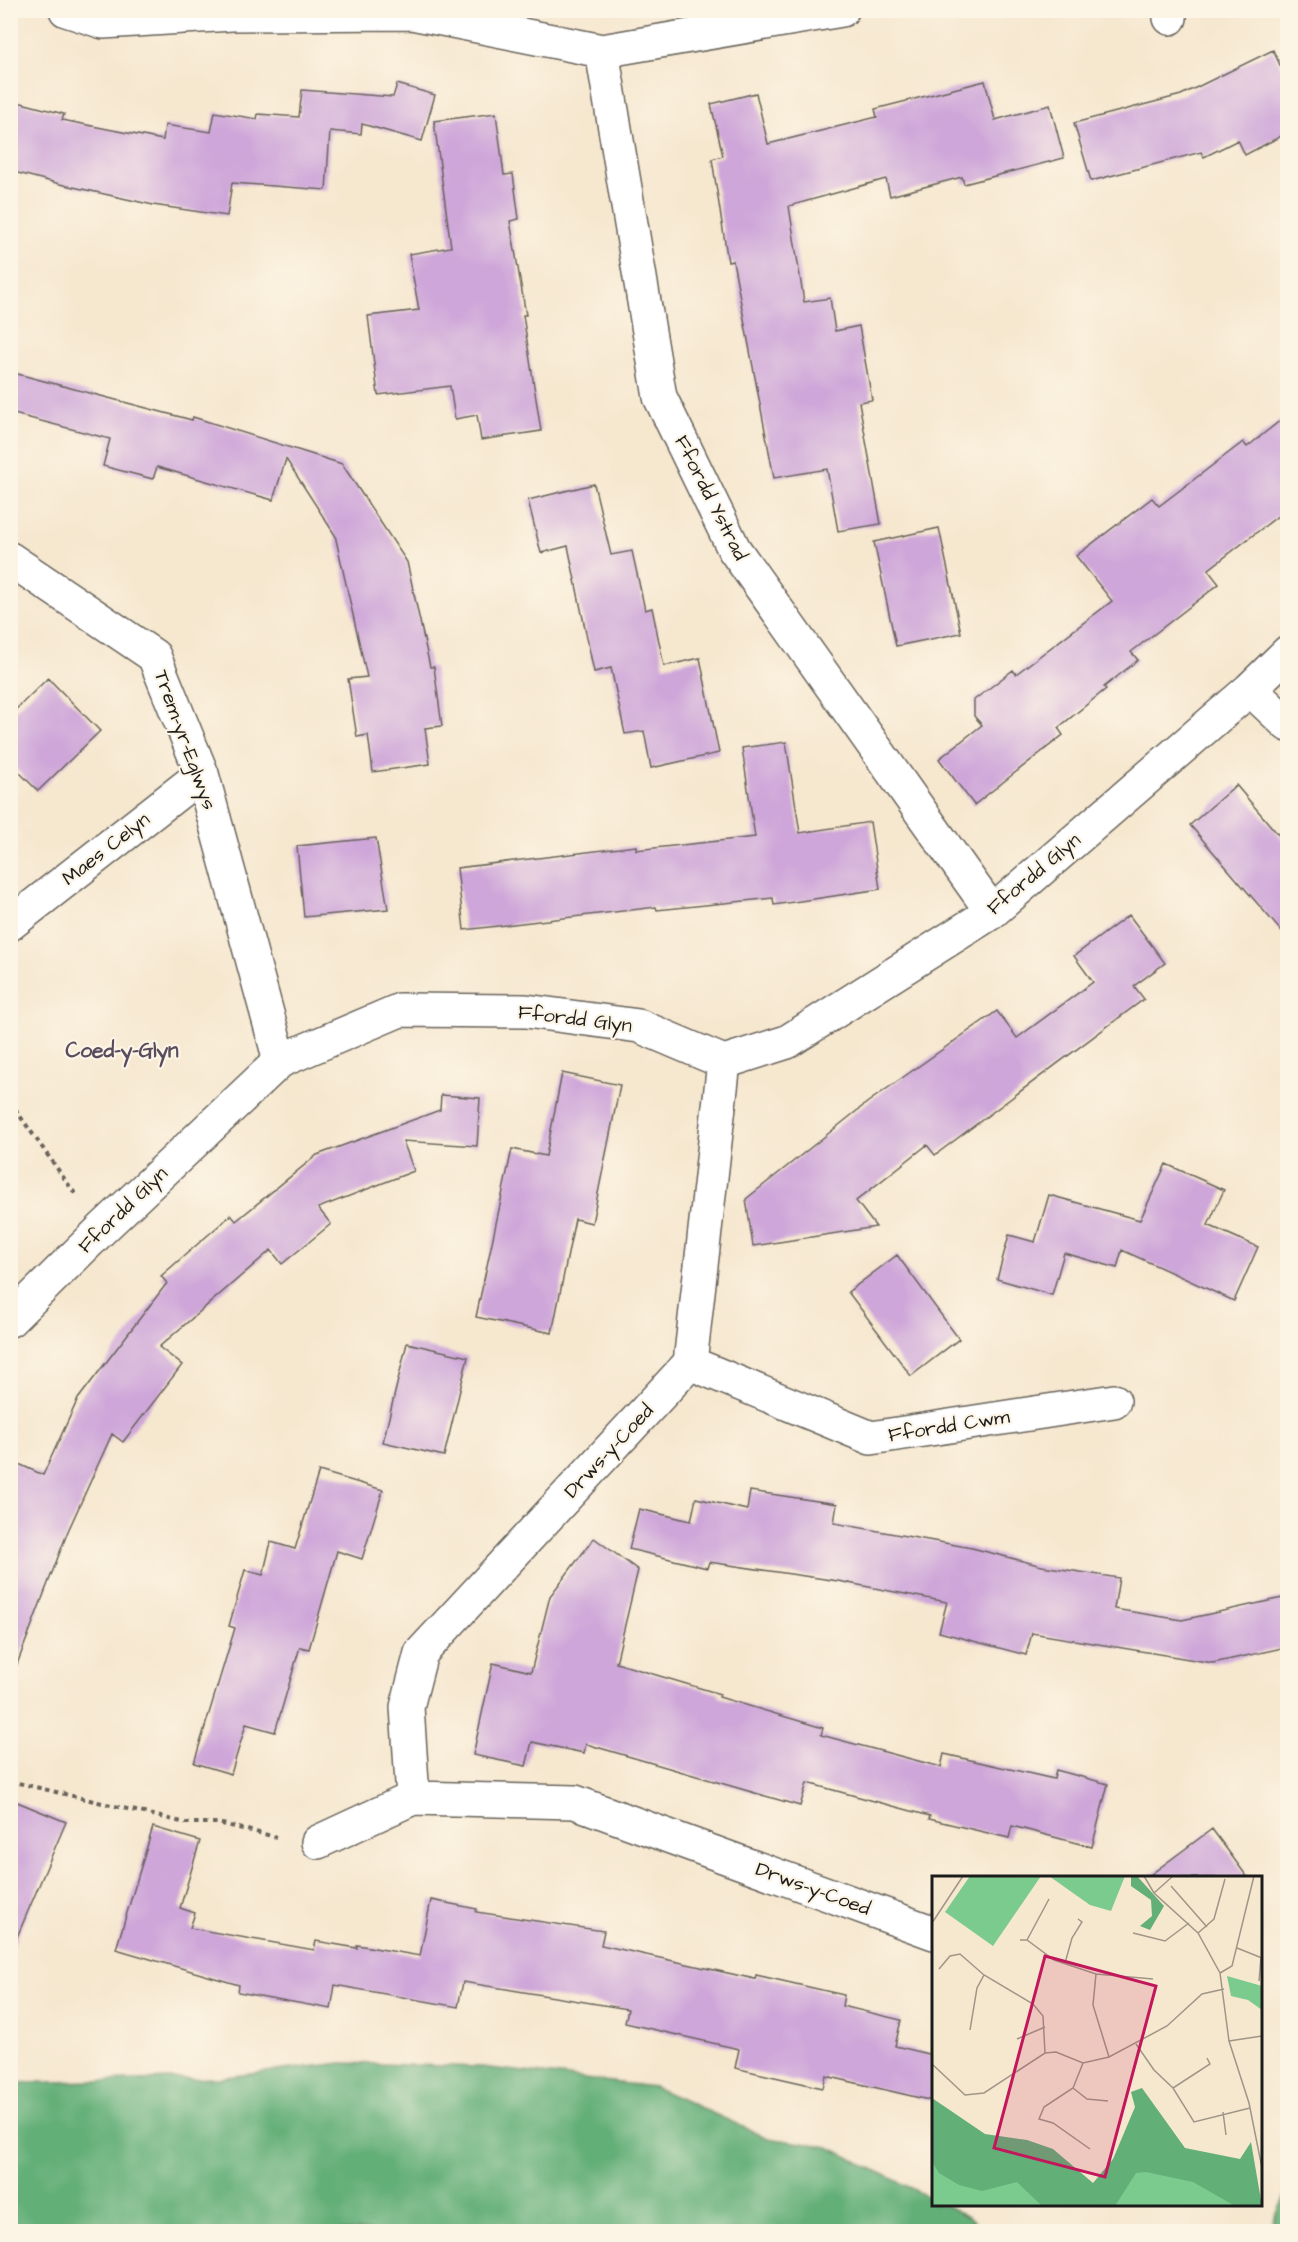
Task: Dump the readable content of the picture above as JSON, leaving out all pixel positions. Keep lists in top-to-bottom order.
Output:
{
  "streets": {
    "street": [
      "Ffordd Ystrad",
      "Trem-yr-Eglwys",
      "Maes Celyn",
      "Ffordd Glyn",
      "Ffordd Cwm",
      "Drws-y-Coed"
    ]
  },
  "crossings": [
    ["Ffordd Ystrad", "Ffordd Glyn"],
    ["Trem-yr-Eglwys", "Maes Celyn"],
    ["Trem-yr-Eglwys", "Ffordd Glyn"],
    ["Ffordd Cwm", "Drws-y-Coed"]
  ],
  "districts": ["Coed-y-Glyn"]
}
